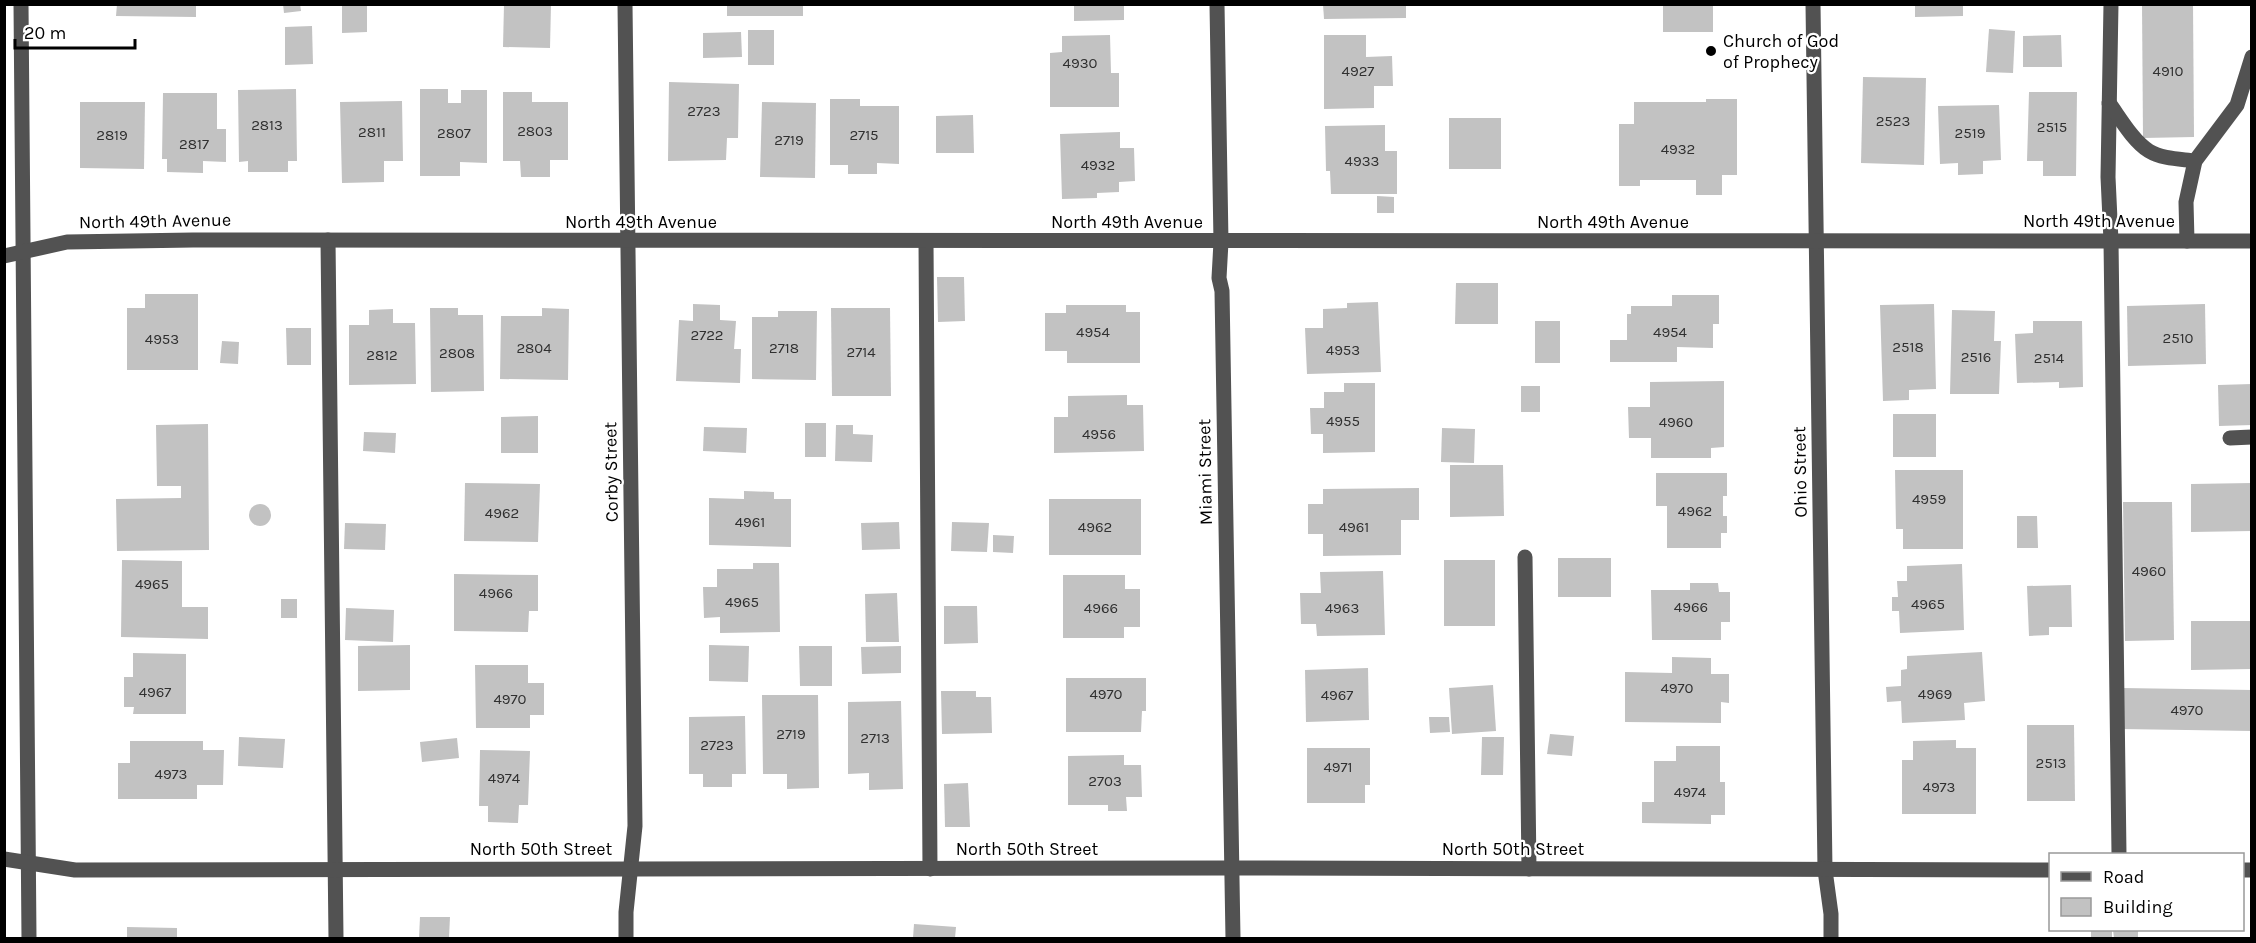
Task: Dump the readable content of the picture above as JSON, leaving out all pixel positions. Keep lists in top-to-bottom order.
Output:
{
  "streets": {
    "street": [
      "North 49th Avenue",
      "Corby Street",
      "Miami Street",
      "Ohio Street",
      "North 50th Street"
    ]
  },
  "crossings": [
    ["North 49th Avenue", "Corby Street"],
    ["North 49th Avenue", "Miami Street"],
    ["North 49th Avenue", "Ohio Street"],
    ["Corby Street", "North 50th Street"],
    ["Miami Street", "North 50th Street"],
    ["Ohio Street", "North 50th Street"]
  ],
  "places": ["Church of God of Prophecy"],
  "house_numbers": [
    "4930",
    "4927",
    "4910",
    "2723",
    "2523",
    "2813",
    "2515",
    "2803",
    "2811",
    "2807",
    "2519",
    "2819",
    "2715",
    "2719",
    "2817",
    "4932",
    "4933",
    "4932",
    "4954",
    "4954",
    "2722",
    "2510",
    "4953",
    "2518",
    "2804",
    "2718",
    "4953",
    "2714",
    "2808",
    "2812",
    "2516",
    "2514",
    "4955",
    "4960",
    "4956",
    "4959",
    "4962",
    "4962",
    "4961",
    "4962",
    "4961",
    "4960",
    "4965",
    "4966",
    "4965",
    "4965",
    "4966",
    "4966",
    "4963",
    "4970",
    "4967",
    "4970",
    "4969",
    "4967",
    "4970",
    "4970",
    "2719",
    "2713",
    "2723",
    "2513",
    "4971",
    "4973",
    "4974",
    "2703",
    "4973",
    "4974"
  ],
  "legend": ["Road", "Building"],
  "scale_bar": "20 m"
}
